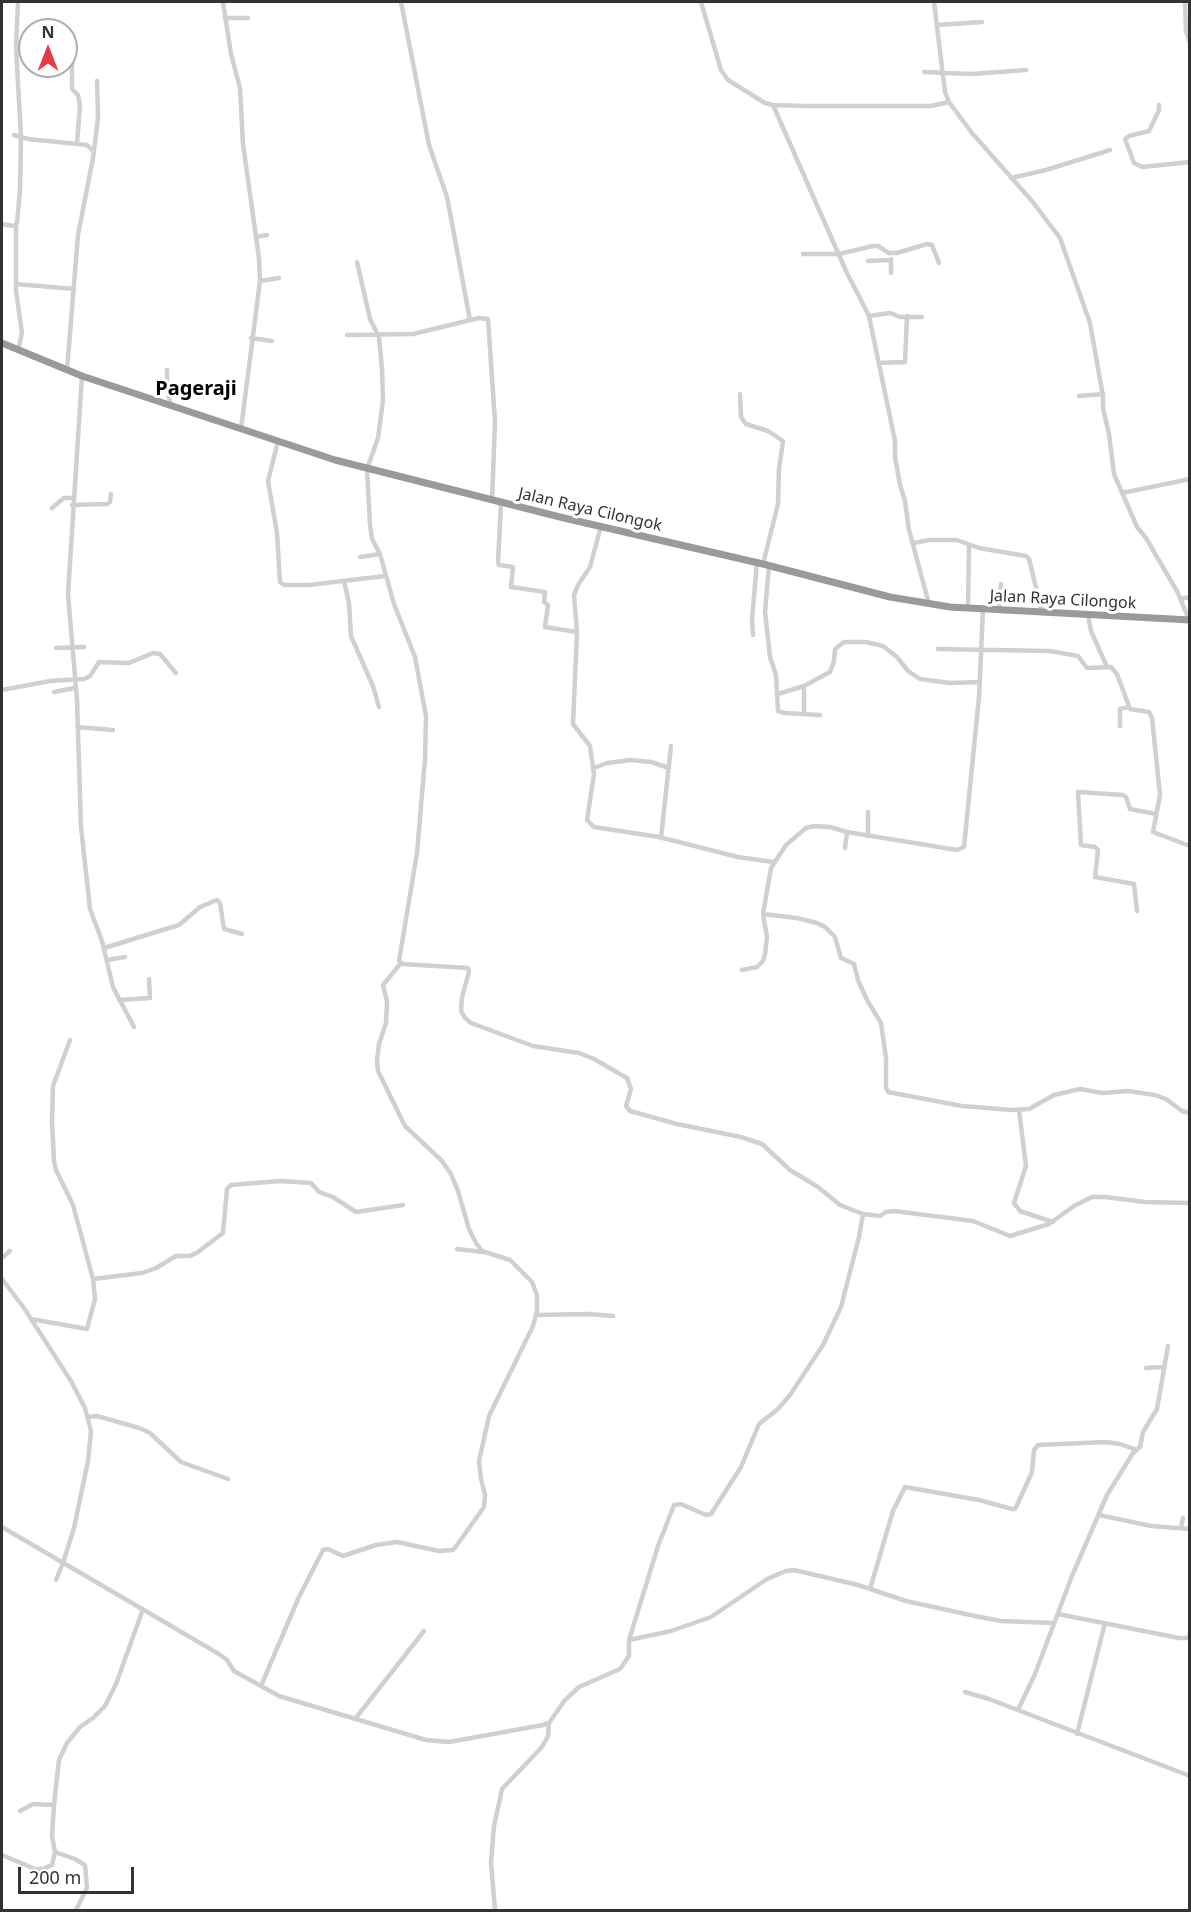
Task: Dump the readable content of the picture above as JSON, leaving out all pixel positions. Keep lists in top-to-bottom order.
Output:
{
  "streets": {
    "highway": ["Jalan Raya Cilongok"]
  },
  "districts": ["Pageraji"],
  "scale_bar": "200 m",
  "north": "top"
}
